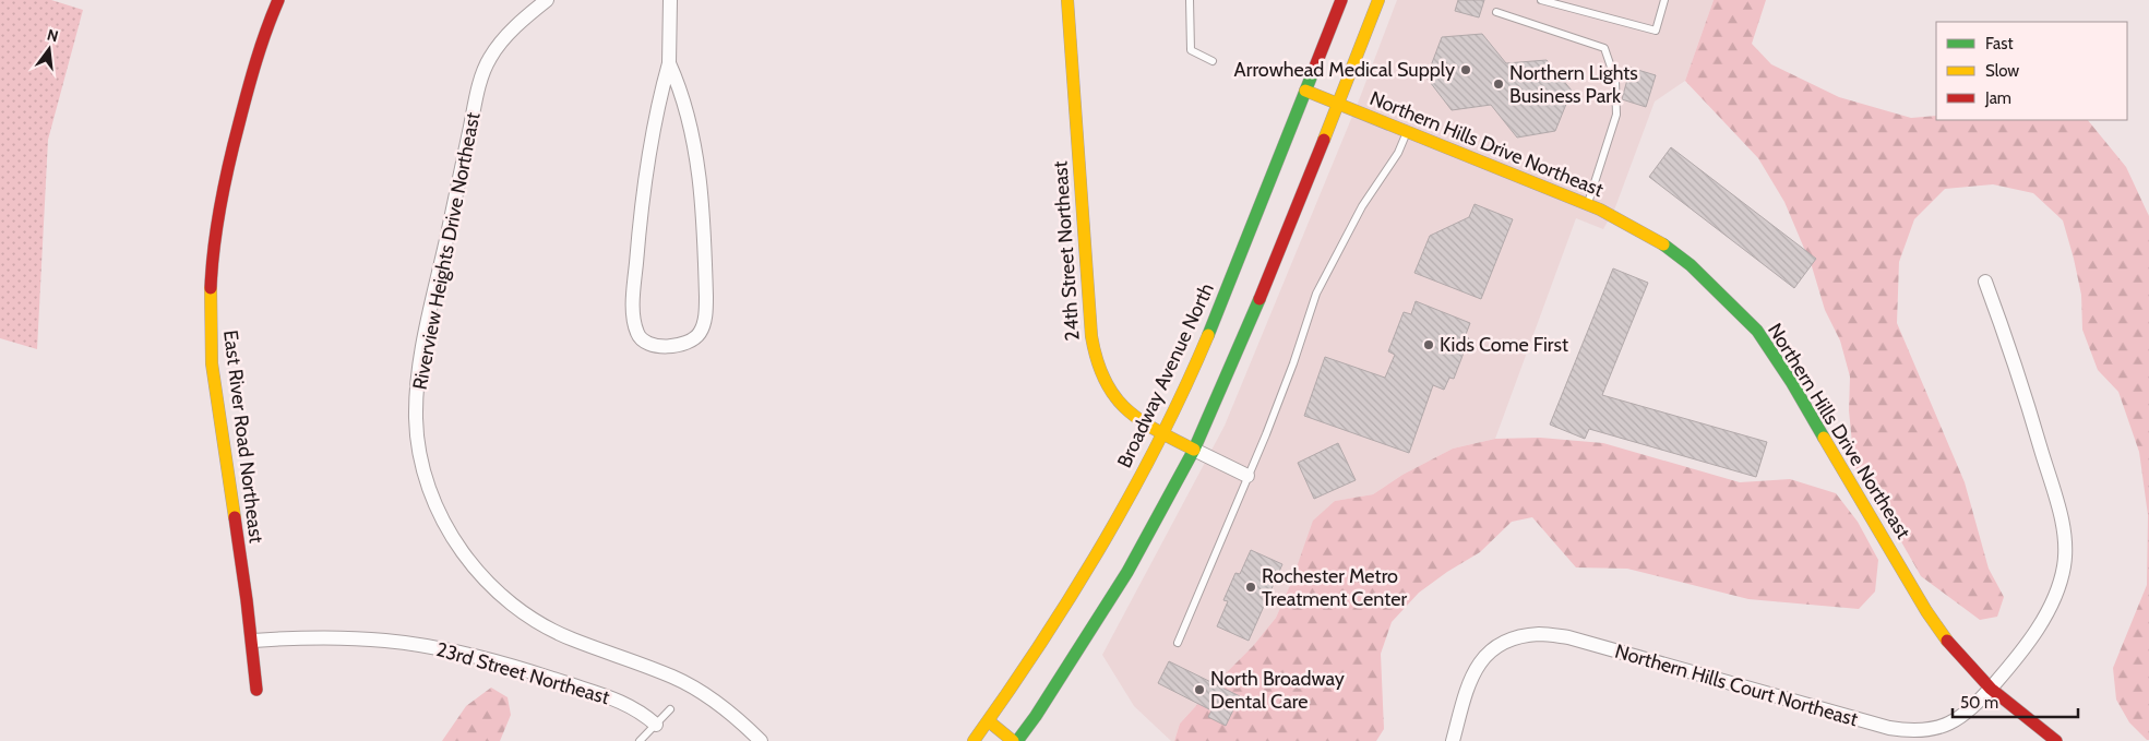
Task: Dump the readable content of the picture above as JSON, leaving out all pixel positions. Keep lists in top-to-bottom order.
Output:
{
  "streets": {
    "street": [
      "Northern Hills Drive Northeast",
      "Riverview Heights Drive Northeast",
      "24th Street Northeast",
      "Broadway Avenue North",
      "East River Road Northeast",
      "23rd Street Northeast",
      "Northern Hills Court Northeast"
    ]
  },
  "crossings": [
    ["Northern Hills Drive Northeast", "Broadway Avenue North"],
    ["Northern Hills Drive Northeast", "Northern Hills Court Northeast"],
    ["24th Street Northeast", "Broadway Avenue North"],
    ["East River Road Northeast", "23rd Street Northeast"]
  ],
  "places": [
    "Arrowhead Medical Supply",
    "Northern Lights Business Park",
    "Kids Come First",
    "Rochester Metro Treatment Center",
    "North Broadway Dental Care"
  ],
  "legend": ["Fast", "Slow", "Jam"],
  "scale_bar": "50 m",
  "north": "top"
}
